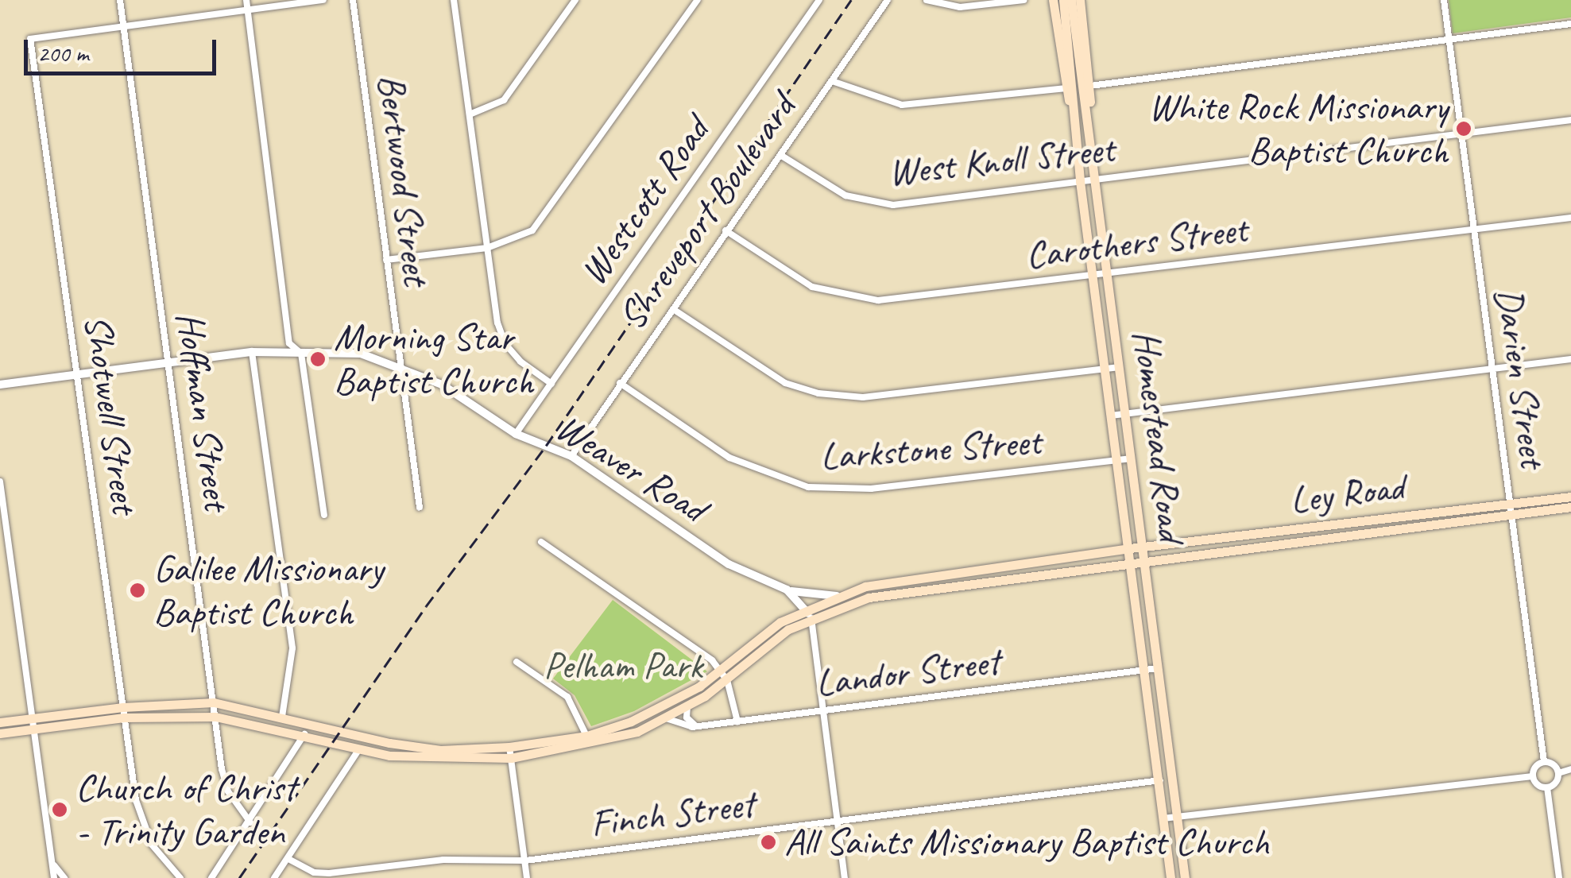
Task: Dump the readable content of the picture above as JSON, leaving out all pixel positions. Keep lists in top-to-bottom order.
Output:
{
  "streets": {
    "main road": ["Homestead Road", "Ley Road"],
    "street": [
      "West Knoll Street",
      "Bertwood Street",
      "Westcott Road",
      "Shreveport Boulevard",
      "Carothers Street",
      "Darien Street",
      "Hoffman Street",
      "Shotwell Street",
      "Larkstone Street",
      "Weaver Road",
      "Landor Street",
      "Finch Street"
    ]
  },
  "crossings": [
    ["West Knoll Street", "Shreveport Boulevard"],
    ["West Knoll Street", "Darien Street"],
    ["West Knoll Street", "Homestead Road"],
    ["Bertwood Street", "Weaver Road"],
    ["Westcott Road", "Weaver Road"],
    ["Shreveport Boulevard", "Carothers Street"],
    ["Shreveport Boulevard", "Larkstone Street"],
    ["Shreveport Boulevard", "Weaver Road"],
    ["Carothers Street", "Darien Street"],
    ["Carothers Street", "Homestead Road"],
    ["Darien Street", "Ley Road"],
    ["Hoffman Street", "Shotwell Street"],
    ["Hoffman Street", "Weaver Road"],
    ["Shotwell Street", "Weaver Road"],
    ["Homestead Road", "Larkstone Street"],
    ["Homestead Road", "Ley Road"],
    ["Homestead Road", "Landor Street"],
    ["Homestead Road", "Finch Street"]
  ],
  "parks": ["Pelham Park"],
  "places": [
    "White Rock Missionary Baptist Church",
    "Morning Star Baptist Church",
    "Galilee Missionary Baptist Church",
    "Church of Christ - Trinity Garden",
    "All Saints Missionary Baptist Church"
  ],
  "scale_bar": "200 m"
}
